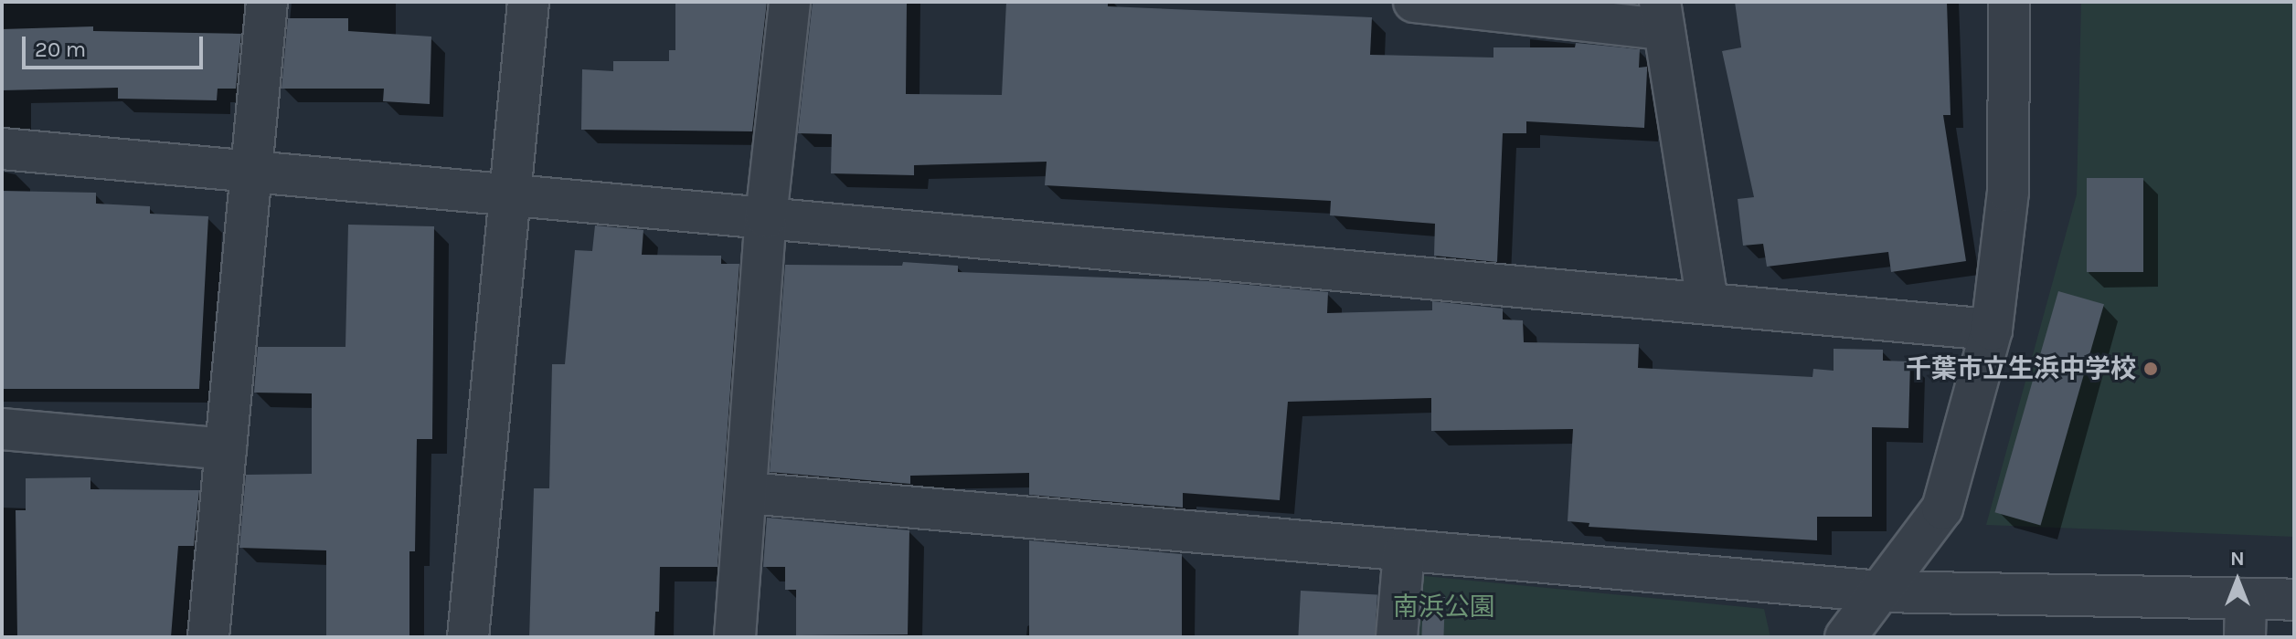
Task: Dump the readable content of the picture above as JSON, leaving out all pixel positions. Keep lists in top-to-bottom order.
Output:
{
  "parks": ["南浜公園"],
  "places": ["千葉市立生浜中学校"],
  "scale_bar": "20 m",
  "north": "top"
}
